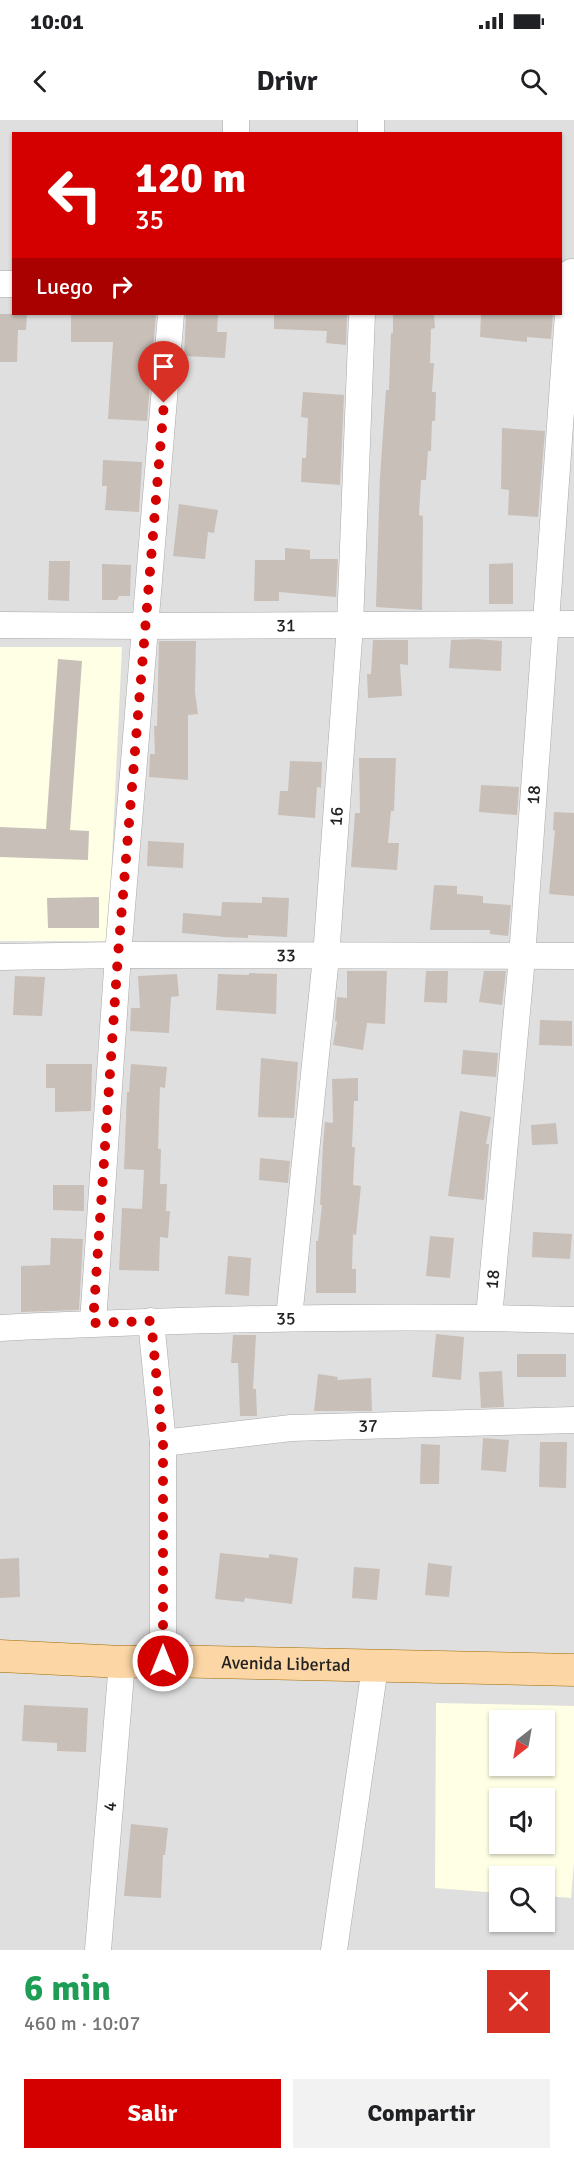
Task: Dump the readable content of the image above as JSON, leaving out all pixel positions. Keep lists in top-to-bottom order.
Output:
{
  "streets": {
    "main road": ["Avenida Libertad"],
    "street": [
      "31",
      "18",
      "16",
      "33",
      "35",
      "37",
      "4"
    ]
  },
  "crossings": [
    ["31", "18"],
    ["31", "16"],
    ["18", "33"],
    ["18", "35"],
    ["16", "33"],
    ["16", "35"],
    ["Avenida Libertad", "4"]
  ],
  "north": "bottom left",
  "page": {
    "status": "10:01",
    "header": "Drivr",
    "turn": ["120 m", "35"],
    "then": "Luego",
    "heading": ["6 min", "460 m · 10:07"],
    "buttons": ["Salir", "Compartir"]
  }
}
